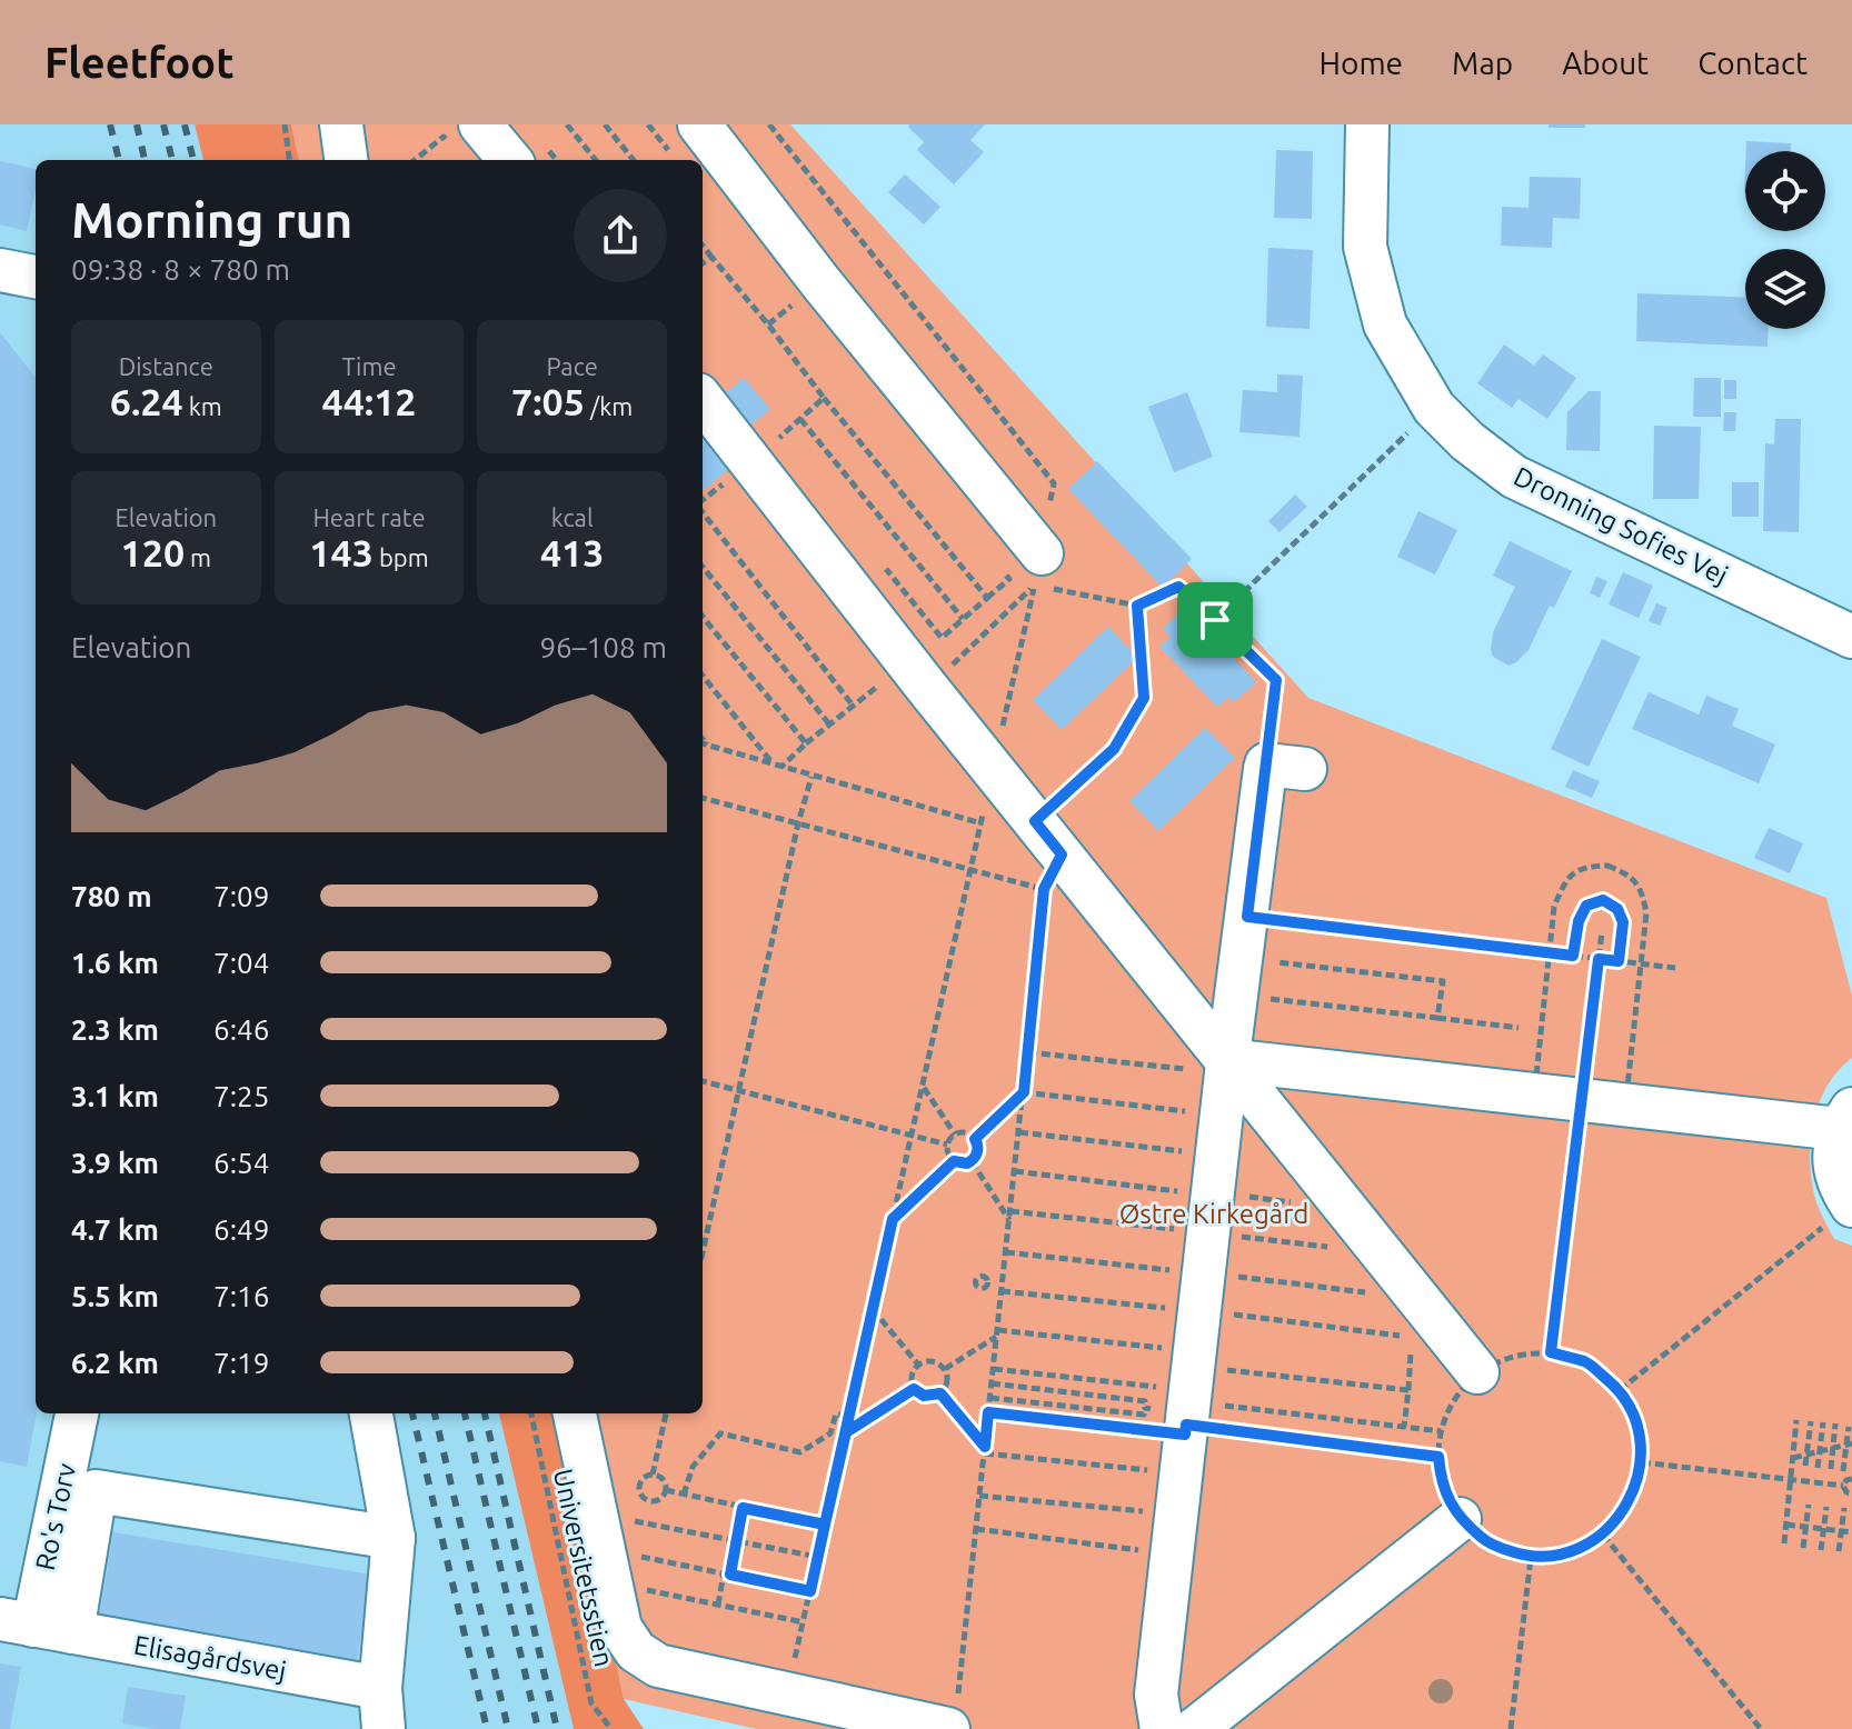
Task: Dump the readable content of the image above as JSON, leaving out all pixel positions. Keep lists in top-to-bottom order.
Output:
{
  "streets": {
    "street": ["Dronning Sofies Vej", "Ro's Torv", "Elisagårdsvej"],
    "path": ["Universitetsstien"]
  },
  "crossings": [
    ["Ro's Torv", "Elisagårdsvej"]
  ],
  "parks": ["Østre Kirkegård"],
  "page": {
    "header": "Fleetfoot",
    "nav": [
      "Home",
      "Map",
      "About",
      "Contact"
    ],
    "heading": ["Morning run", "09:38 · 8 × 780 m"],
    "stats": [
      ["Distance", "6.24 km"],
      ["Time", "44:12"],
      ["Pace", "7:05 /km"],
      ["Elevation", "120 m"],
      ["Heart rate", "143 bpm"],
      ["kcal", "413"]
    ],
    "chart": ["Elevation", "96–108 m"],
    "list": [
      {
        "name": "780 m",
        "note": "7:09"
      },
      {
        "name": "1.6 km",
        "note": "7:04"
      },
      {
        "name": "2.3 km",
        "note": "6:46"
      },
      {
        "name": "3.1 km",
        "note": "7:25"
      },
      {
        "name": "3.9 km",
        "note": "6:54"
      },
      {
        "name": "4.7 km",
        "note": "6:49"
      },
      {
        "name": "5.5 km",
        "note": "7:16"
      },
      {
        "name": "6.2 km",
        "note": "7:19"
      }
    ]
  }
}
